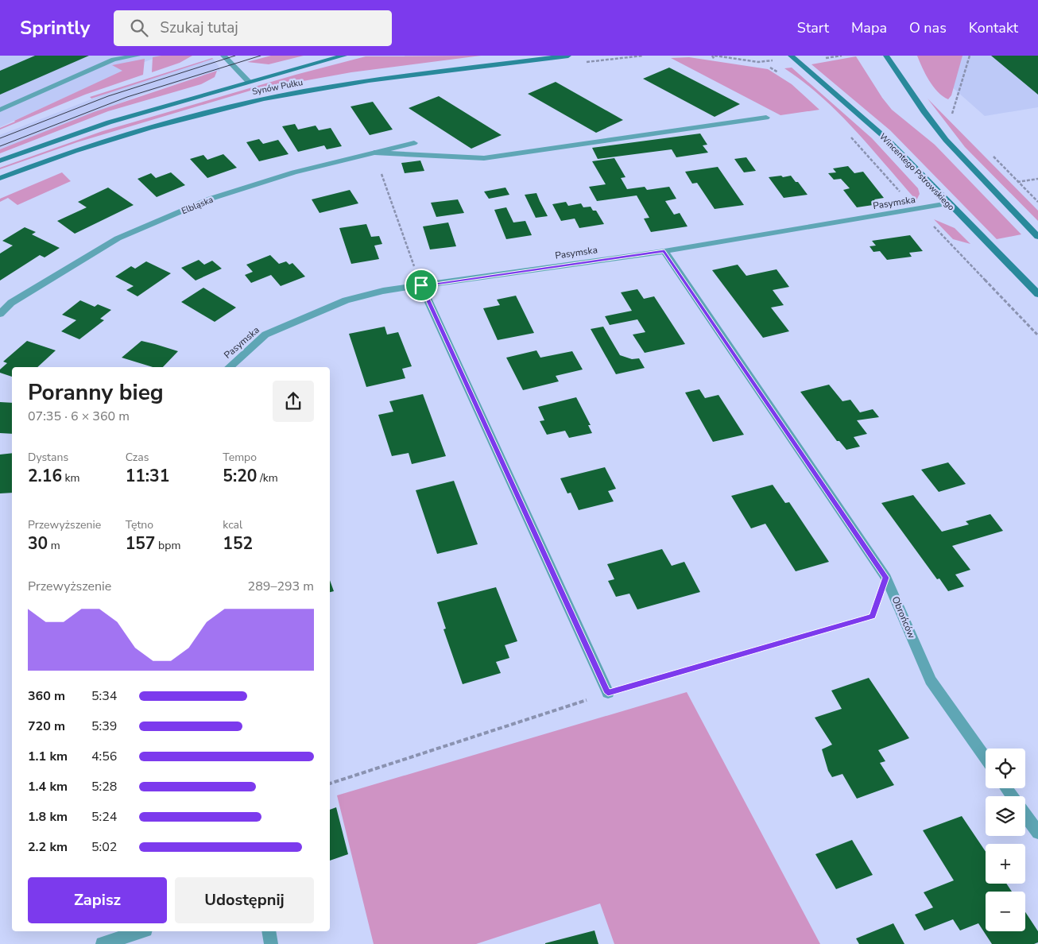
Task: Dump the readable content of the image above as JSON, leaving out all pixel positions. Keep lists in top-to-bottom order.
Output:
{
  "streets": {
    "main road": ["Synów Pułku", "Wincentego Pstrowskiego"],
    "street": ["Pasymska", "Elbląska", "Obrońców"]
  },
  "crossings": [
    ["Wincentego Pstrowskiego", "Pasymska"],
    ["Pasymska", "Obrońców"]
  ],
  "page": {
    "header": "Sprintly",
    "search": "Szukaj tutaj",
    "nav": [
      "Start",
      "Mapa",
      "O nas",
      "Kontakt"
    ],
    "heading": ["Poranny bieg", "07:35 · 6 × 360 m"],
    "stats": [
      ["Dystans", "2.16 km"],
      ["Czas", "11:31"],
      ["Tempo", "5:20 /km"],
      ["Przewyższenie", "30 m"],
      ["Tętno", "157 bpm"],
      ["kcal", "152"]
    ],
    "chart": ["Przewyższenie", "289–293 m"],
    "list": [
      {
        "name": "360 m",
        "note": "5:34"
      },
      {
        "name": "720 m",
        "note": "5:39"
      },
      {
        "name": "1.1 km",
        "note": "4:56"
      },
      {
        "name": "1.4 km",
        "note": "5:28"
      },
      {
        "name": "1.8 km",
        "note": "5:24"
      },
      {
        "name": "2.2 km",
        "note": "5:02"
      }
    ],
    "map_buttons": ["+", "−"],
    "buttons": ["Zapisz", "Udostępnij"]
  }
}
